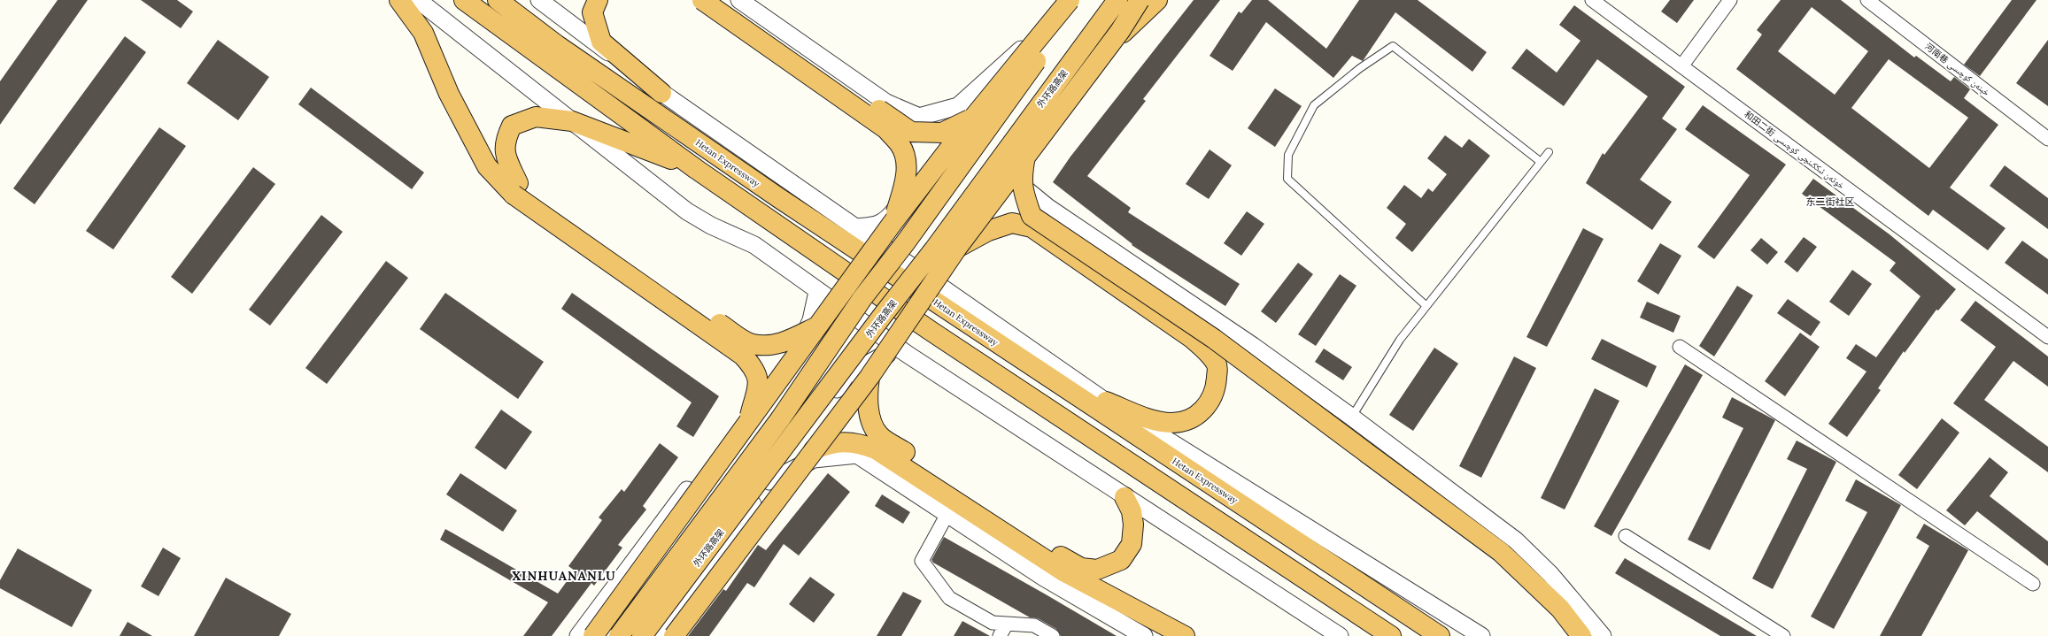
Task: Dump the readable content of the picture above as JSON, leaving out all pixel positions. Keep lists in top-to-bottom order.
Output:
{
  "streets": {
    "highway": ["外环路高架", "Hetan Expressway"],
    "street": ["河南巷 خېنەن كوچىسى", "和田二街 خوتەن ئىككىنچى كوچىسى"]
  },
  "districts": ["东二街社区", "XINHUANANLU"]
}
